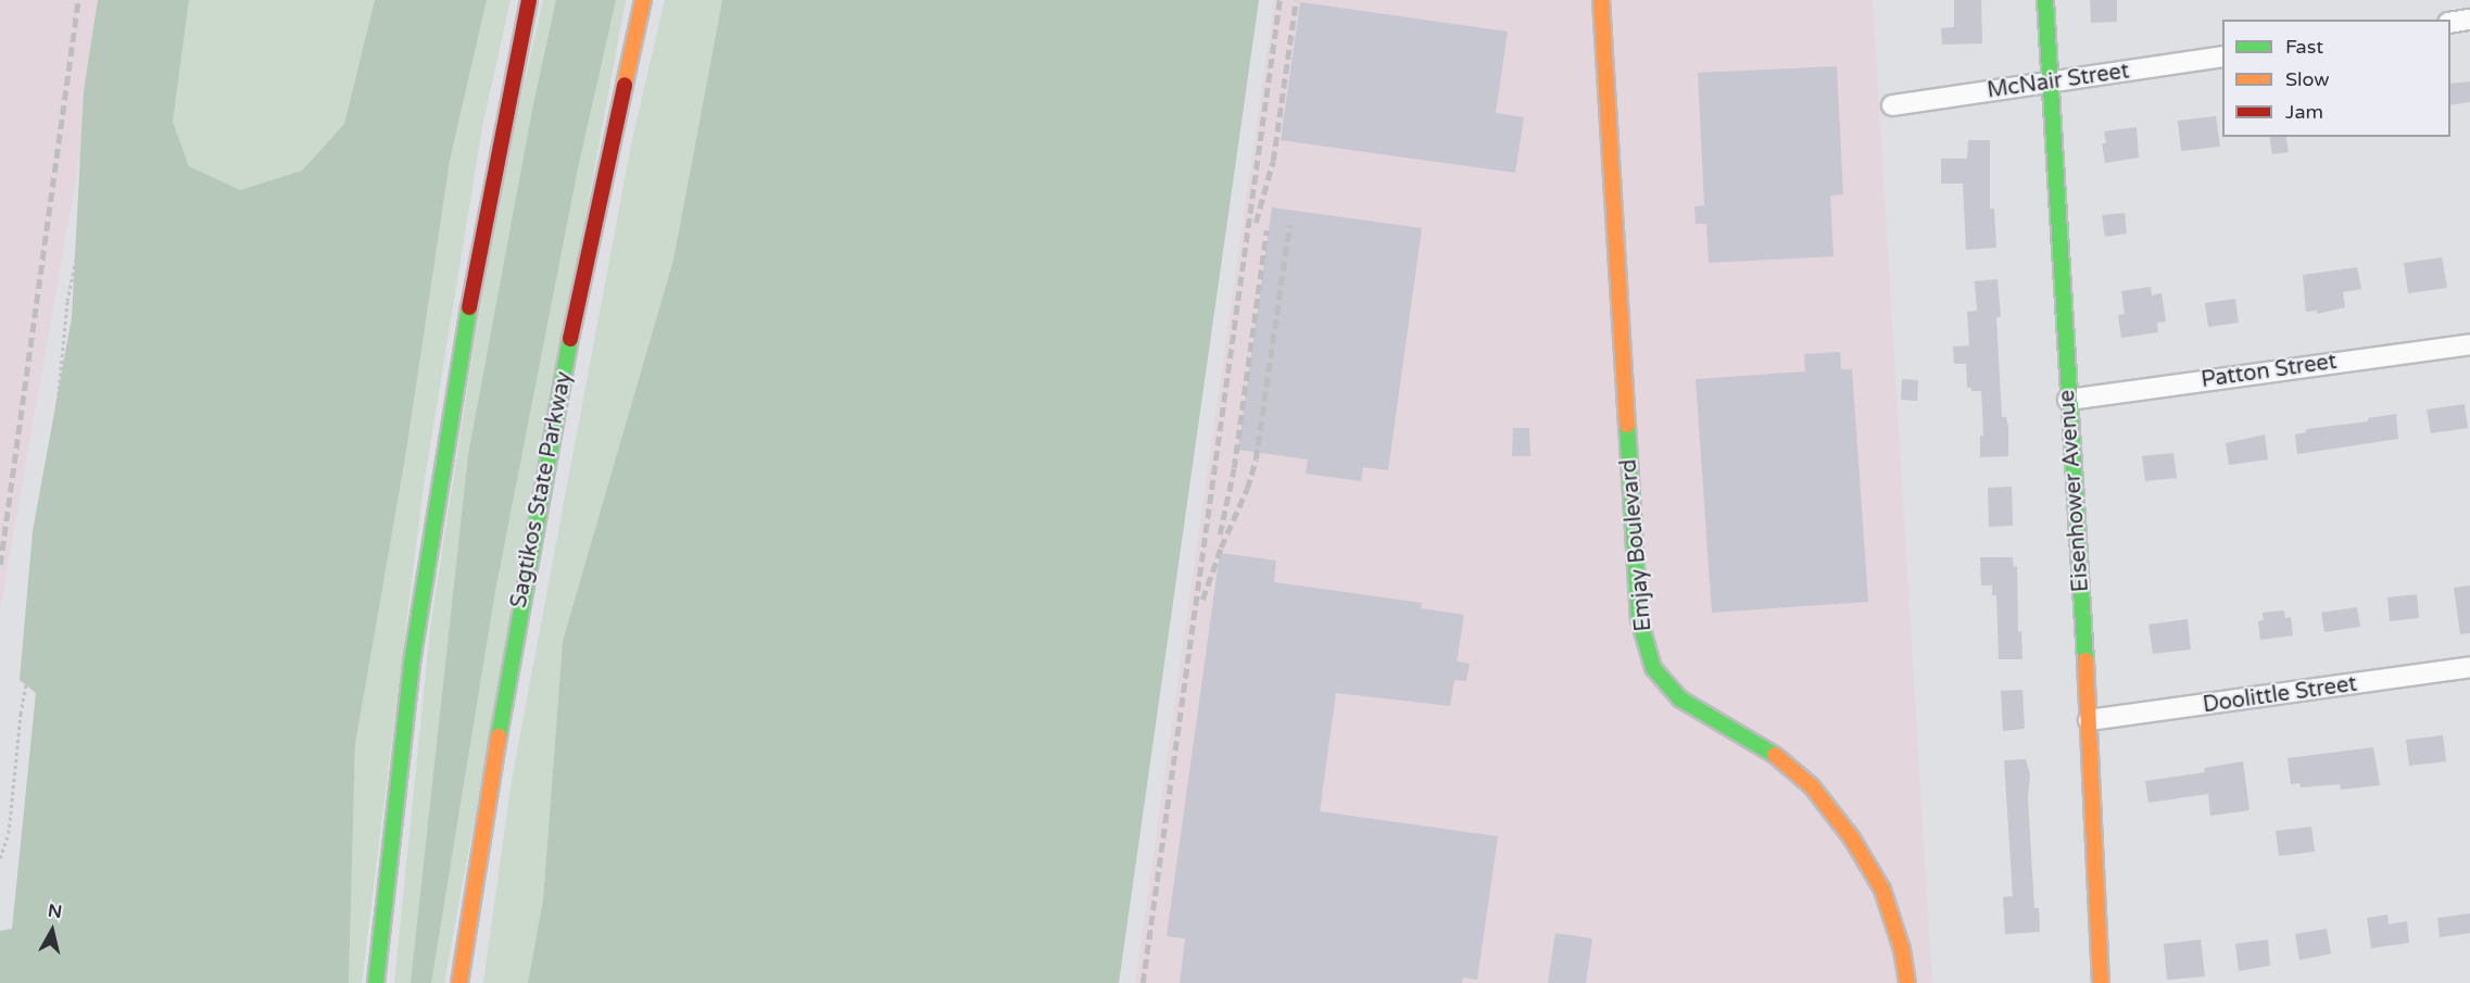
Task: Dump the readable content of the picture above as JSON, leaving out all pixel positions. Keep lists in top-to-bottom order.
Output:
{
  "streets": {
    "main road": ["Sagtikos State Parkway", "Eisenhower Avenue", "Emjay Boulevard"],
    "street": ["McNair Street", "Patton Street", "Doolittle Street"]
  },
  "crossings": [
    ["McNair Street", "Eisenhower Avenue"],
    ["Patton Street", "Eisenhower Avenue"],
    ["Eisenhower Avenue", "Doolittle Street"]
  ],
  "legend": ["Fast", "Slow", "Jam"],
  "north": "top"
}
